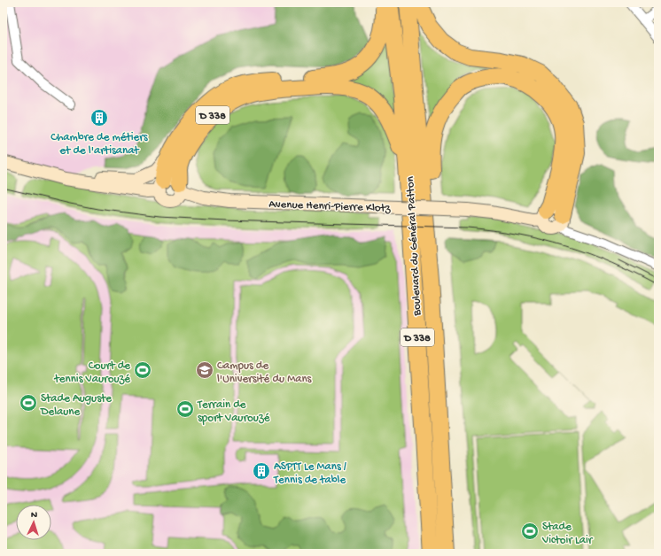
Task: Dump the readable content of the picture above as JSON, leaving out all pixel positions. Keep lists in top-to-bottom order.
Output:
{
  "streets": {
    "highway": ["D 338", "Boulevard du Général Patton"],
    "street": ["Avenue Henri-Pierre Klotz"]
  },
  "crossings": [
    ["D 338", "Avenue Henri-Pierre Klotz"],
    ["D 338", "Boulevard du Général Patton"]
  ],
  "places": {
    "building": ["Chambre de métiers et de l'artisanat", "ASPTT Le Mans / Tennis de table"],
    "sports": [
      "Court de tennis Vaurouzé",
      "Stade Auguste Delaune",
      "Terrain de sport Vaurouzé",
      "Stade Victoir Lair"
    ],
    "school or university": ["Campus de l'Université du Mans"]
  },
  "north": "top"
}
